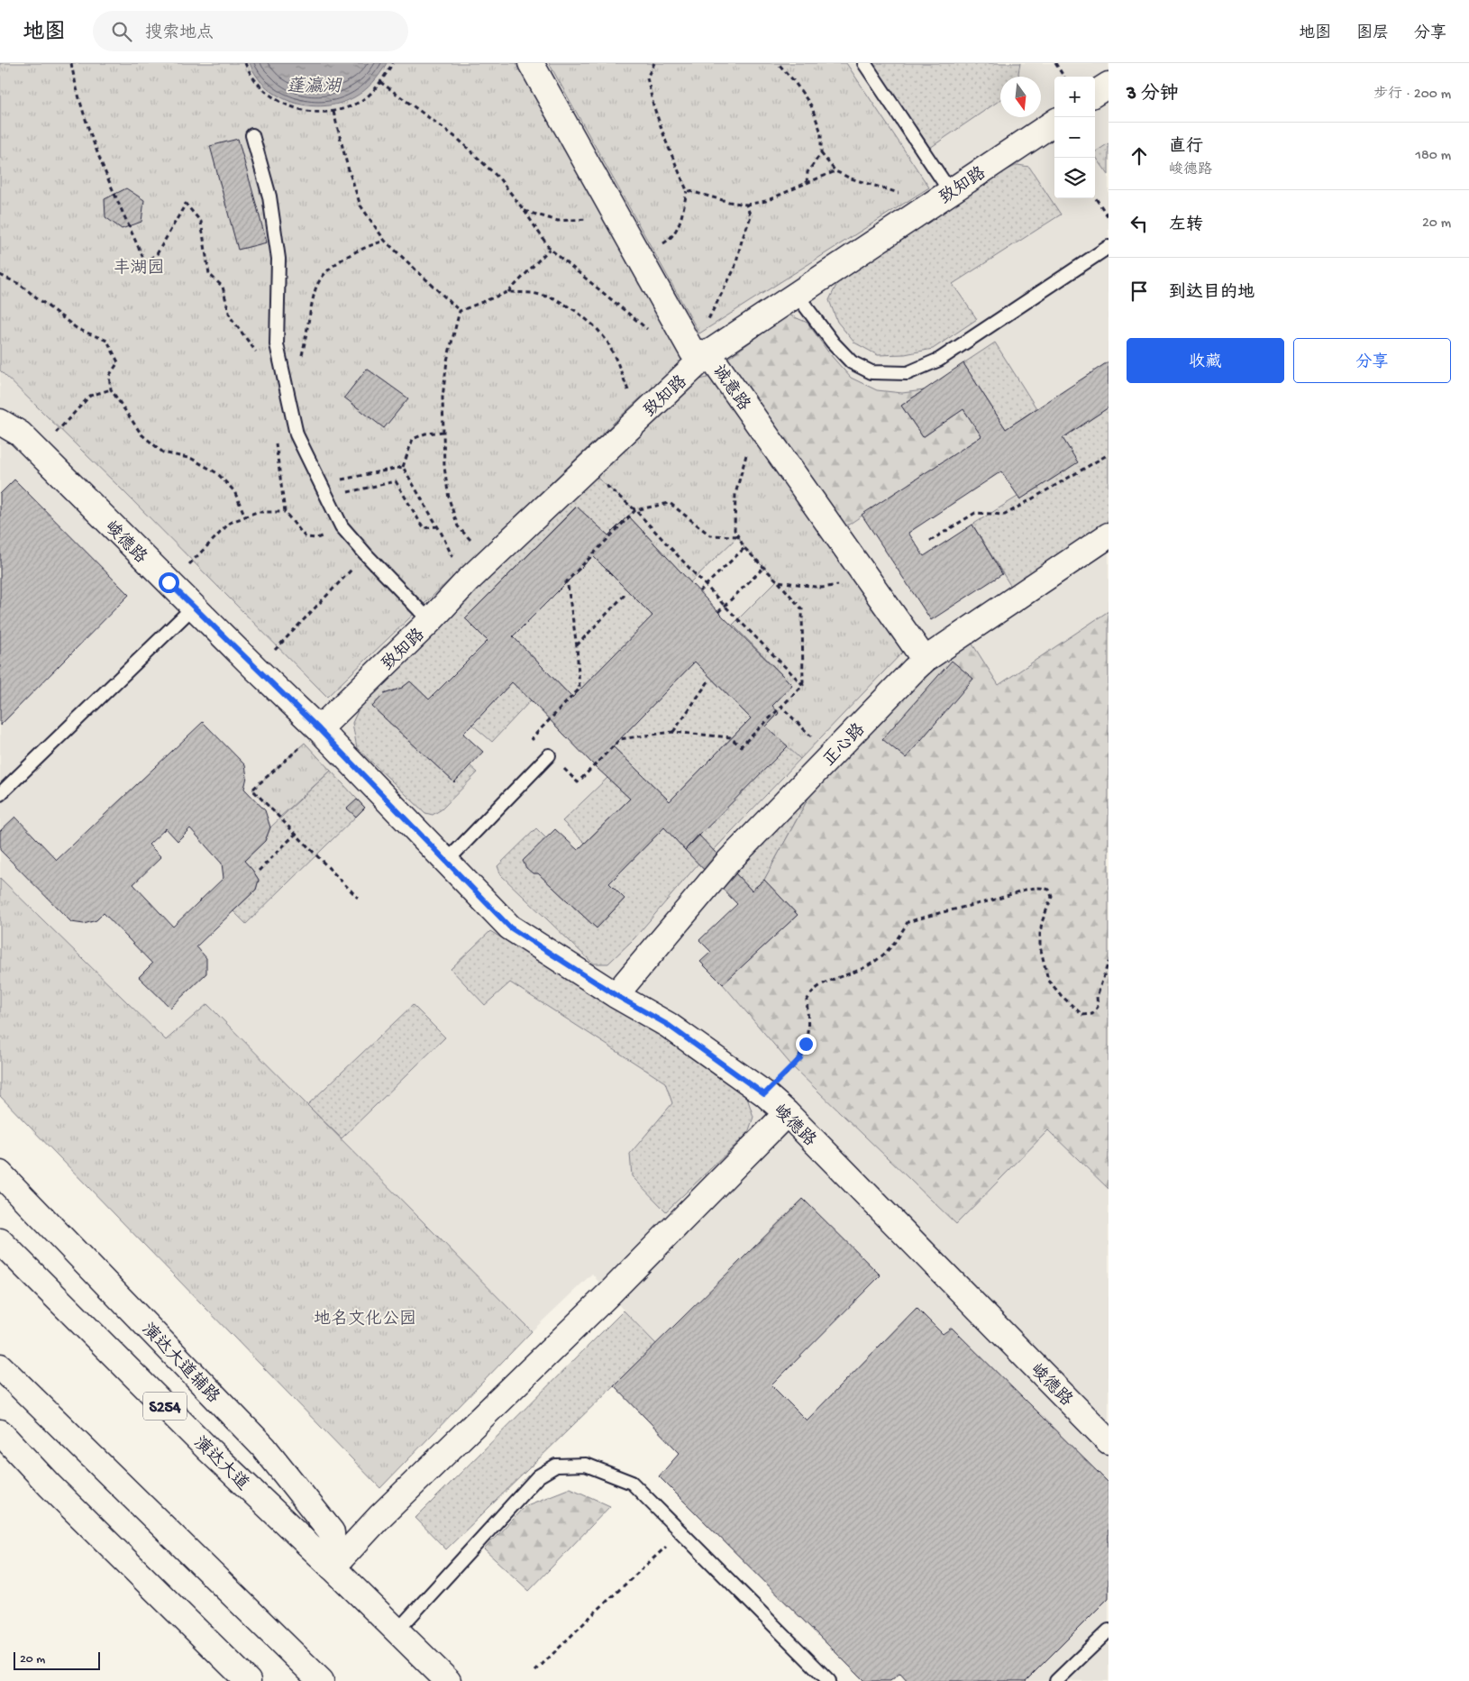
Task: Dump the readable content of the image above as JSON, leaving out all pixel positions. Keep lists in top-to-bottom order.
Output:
{
  "streets": {
    "street": [
      "致知路",
      "诚意路",
      "峻德路",
      "正心路",
      "演达大道辅路",
      "S254",
      "演达大道"
    ]
  },
  "crossings": [
    ["致知路", "诚意路"],
    ["致知路", "峻德路"],
    ["诚意路", "正心路"],
    ["峻德路", "正心路"],
    ["演达大道辅路", "演达大道"]
  ],
  "water": ["蓬瀛湖"],
  "parks": ["丰湖园", "地名文化公园"],
  "scale_bar": "20 m",
  "north": "bottom",
  "page": {
    "header": "地图",
    "search": "搜索地点",
    "nav": ["地图", "图层", "分享"],
    "heading": ["3 分钟", "步行 · 200 m"],
    "map_buttons": ["+", "−"],
    "list": [
      ["直行", "峻德路", "180 m"],
      ["左转", "20 m"],
      "到达目的地"
    ],
    "buttons": ["收藏", "分享"],
    "scale": "20 m"
  }
}
